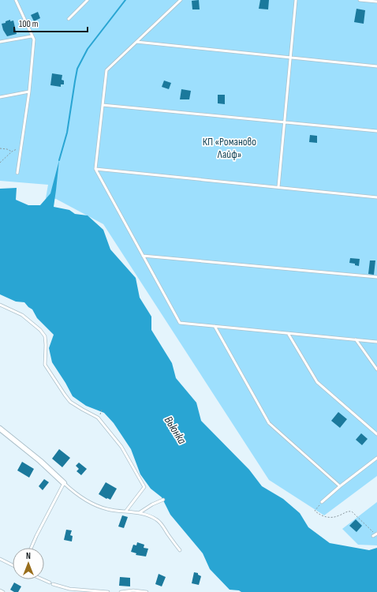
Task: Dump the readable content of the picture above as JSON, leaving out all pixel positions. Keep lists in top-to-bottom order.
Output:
{
  "water": ["Вьюнка"],
  "parks": ["КП «Романово Лайф»"],
  "scale_bar": "100 m",
  "north": "top"
}
